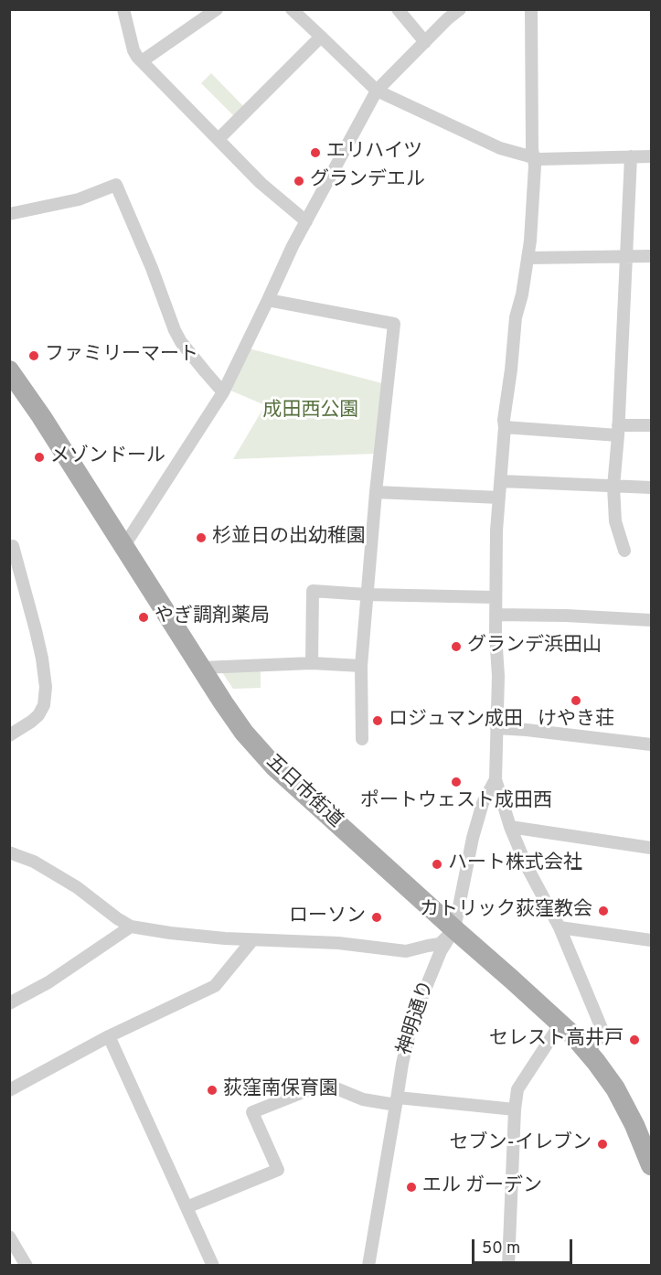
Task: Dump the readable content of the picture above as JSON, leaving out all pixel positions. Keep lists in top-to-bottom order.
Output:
{
  "streets": {
    "main road": ["五日市街道"],
    "street": ["神明通り"]
  },
  "crossings": [
    ["五日市街道", "神明通り"]
  ],
  "parks": ["成田西公園"],
  "places": [
    "エリハイツ",
    "グランデエル",
    "ファミリーマート",
    "メゾンドール",
    "杉並日の出幼稚園",
    "やぎ調剤薬局",
    "グランデ浜田山",
    "けやき荘",
    "ロジュマン成田",
    "ポートウェスト成田西",
    "ハート株式会社",
    "カトリック荻窪教会",
    "ローソン",
    "セレスト高井戸",
    "荻窪南保育園",
    "セブン-イレブン",
    "エル ガーデン"
  ],
  "scale_bar": "50 m"
}
